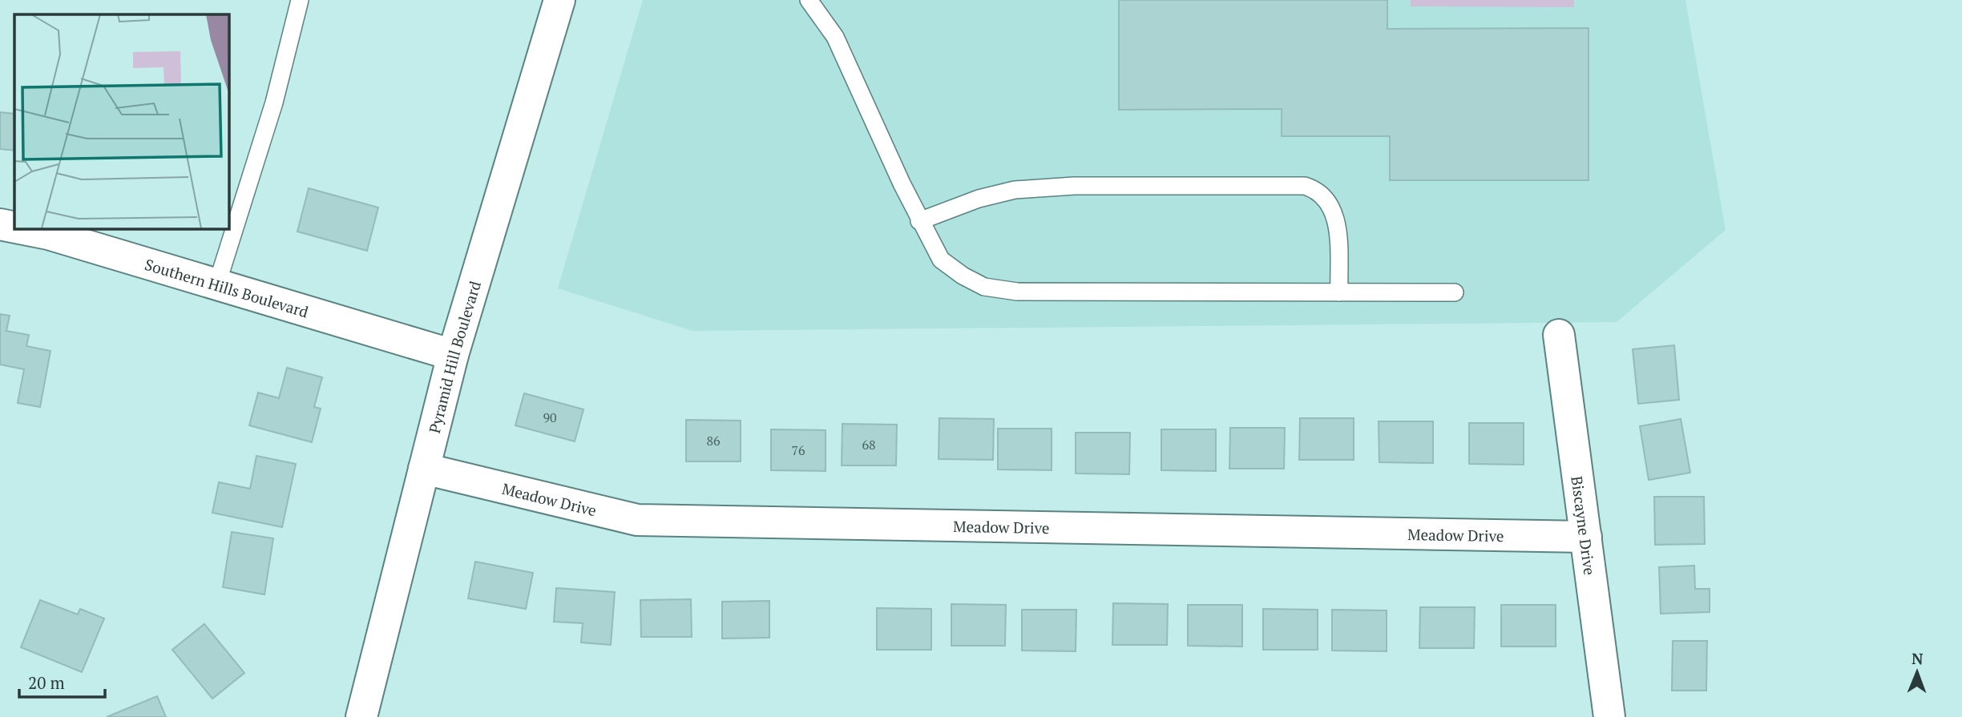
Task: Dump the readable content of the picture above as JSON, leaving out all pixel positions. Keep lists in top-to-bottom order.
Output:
{
  "streets": {
    "street": [
      "Southern Hills Boulevard",
      "Pyramid Hill Boulevard",
      "Meadow Drive",
      "Biscayne Drive"
    ]
  },
  "crossings": [
    ["Southern Hills Boulevard", "Pyramid Hill Boulevard"],
    ["Pyramid Hill Boulevard", "Meadow Drive"],
    ["Meadow Drive", "Biscayne Drive"]
  ],
  "house_numbers": [
    "90",
    "86",
    "68",
    "76"
  ],
  "scale_bar": "20 m",
  "north": "top"
}
